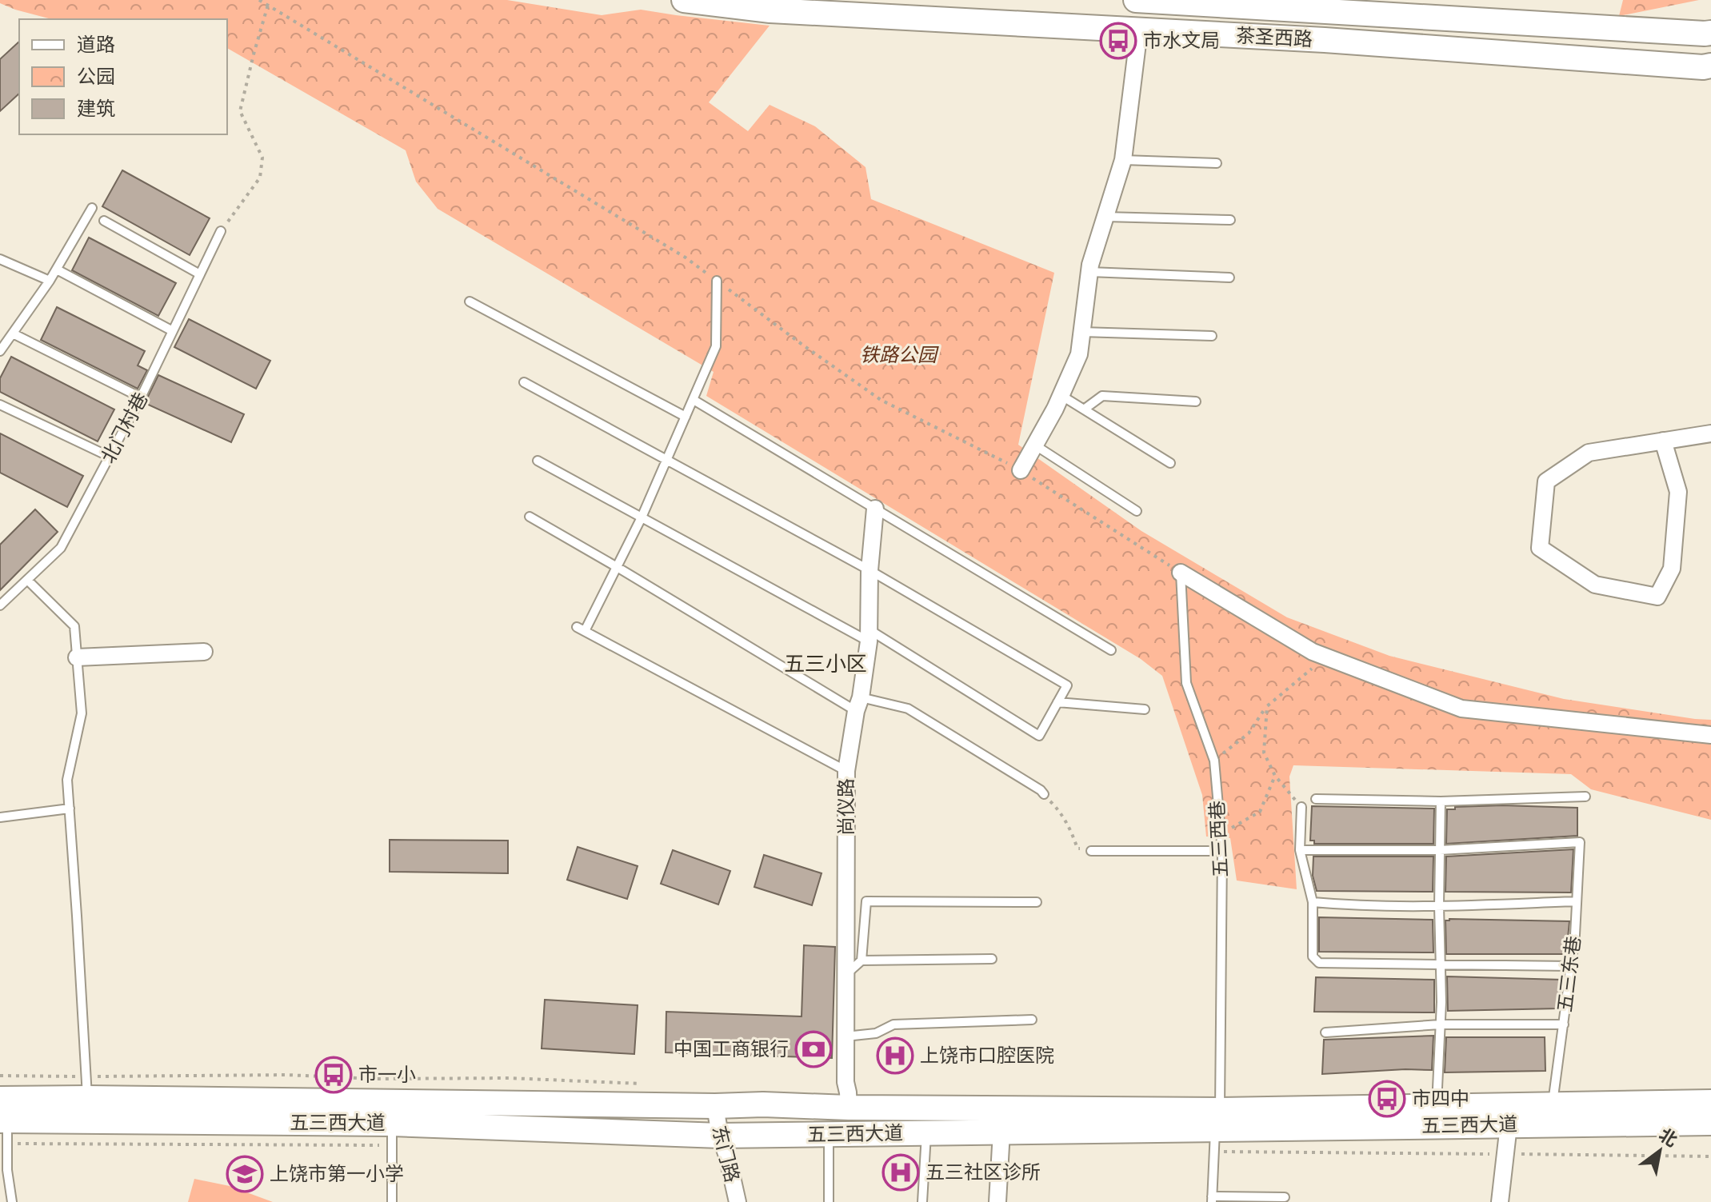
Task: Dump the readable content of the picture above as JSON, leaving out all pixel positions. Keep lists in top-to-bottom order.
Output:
{
  "streets": {
    "main road": ["茶圣西路", "五三西大道"],
    "street": ["尚仪路", "东门路"],
    "lane": ["北门村巷", "五三西巷", "五三东巷"]
  },
  "crossings": [
    ["尚仪路", "五三西大道"],
    ["五三西巷", "五三西大道"],
    ["五三东巷", "五三西大道"],
    ["五三西大道", "东门路"]
  ],
  "districts": ["五三小区"],
  "parks": ["铁路公园"],
  "places": {
    "bus stop": ["市水文局", "市一小", "市四中"],
    "bank": ["中国工商银行"],
    "hospital": ["上饶市口腔医院", "五三社区诊所"],
    "school or university": ["上饶市第一小学"]
  },
  "legend": ["道路", "公园", "建筑"],
  "north": "top right"
}
